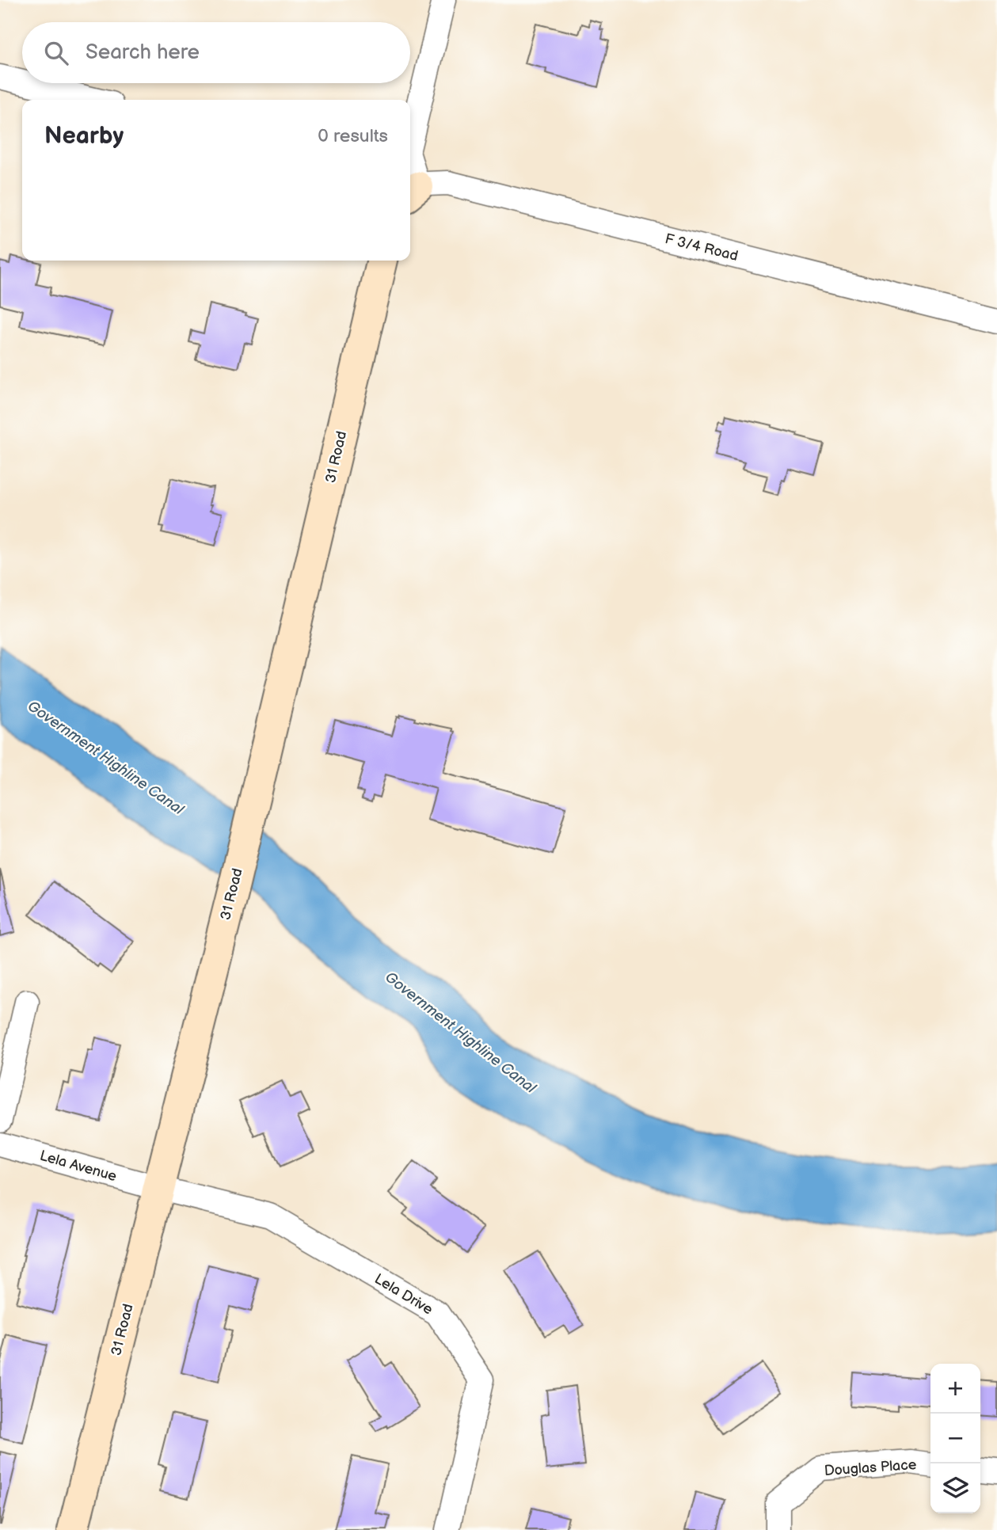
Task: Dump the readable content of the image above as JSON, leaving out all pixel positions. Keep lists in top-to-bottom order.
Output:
{
  "streets": {
    "street": [
      "F 3/4 Road",
      "31 Road",
      "Lela Avenue",
      "Lela Drive",
      "Douglas Place"
    ]
  },
  "crossings": [
    ["31 Road", "Lela Avenue"],
    ["31 Road", "Lela Drive"],
    ["Lela Avenue", "Lela Drive"]
  ],
  "water": ["Government Highline Canal"],
  "page": {
    "search": "Search here",
    "heading": ["Nearby", "0 results"],
    "map_buttons": ["+", "−"]
  }
}
